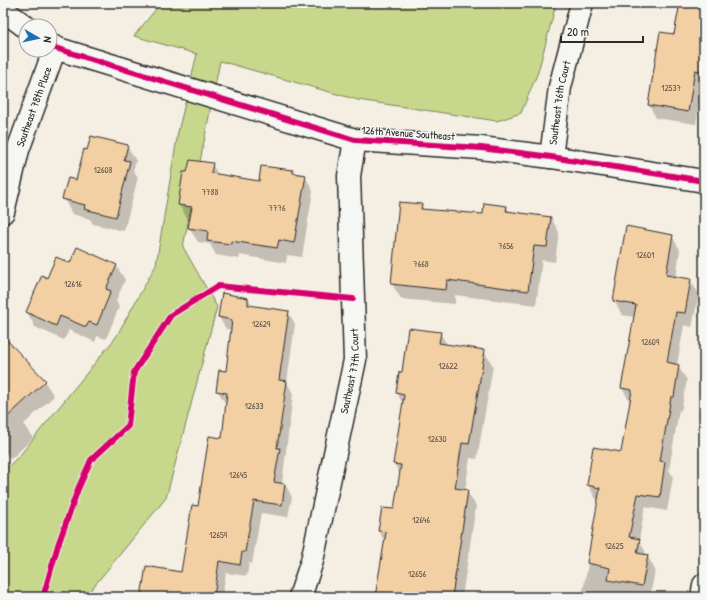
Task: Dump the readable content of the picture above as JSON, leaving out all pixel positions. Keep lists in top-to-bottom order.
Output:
{
  "streets": {
    "street": [
      "Southeast 76th Court",
      "Southeast 78th Place",
      "126th Avenue Southeast",
      "Southeast 77th Court"
    ]
  },
  "crossings": [
    ["Southeast 76th Court", "126th Avenue Southeast"],
    ["126th Avenue Southeast", "Southeast 77th Court"]
  ],
  "house_numbers": [
    "12537",
    "12608",
    "7788",
    "7776",
    "7656",
    "12601",
    "7668",
    "12616",
    "12629",
    "12609",
    "12622",
    "12633",
    "12630",
    "12645",
    "12646",
    "12659",
    "12625",
    "12656"
  ],
  "scale_bar": "20 m",
  "north": "right"
}
